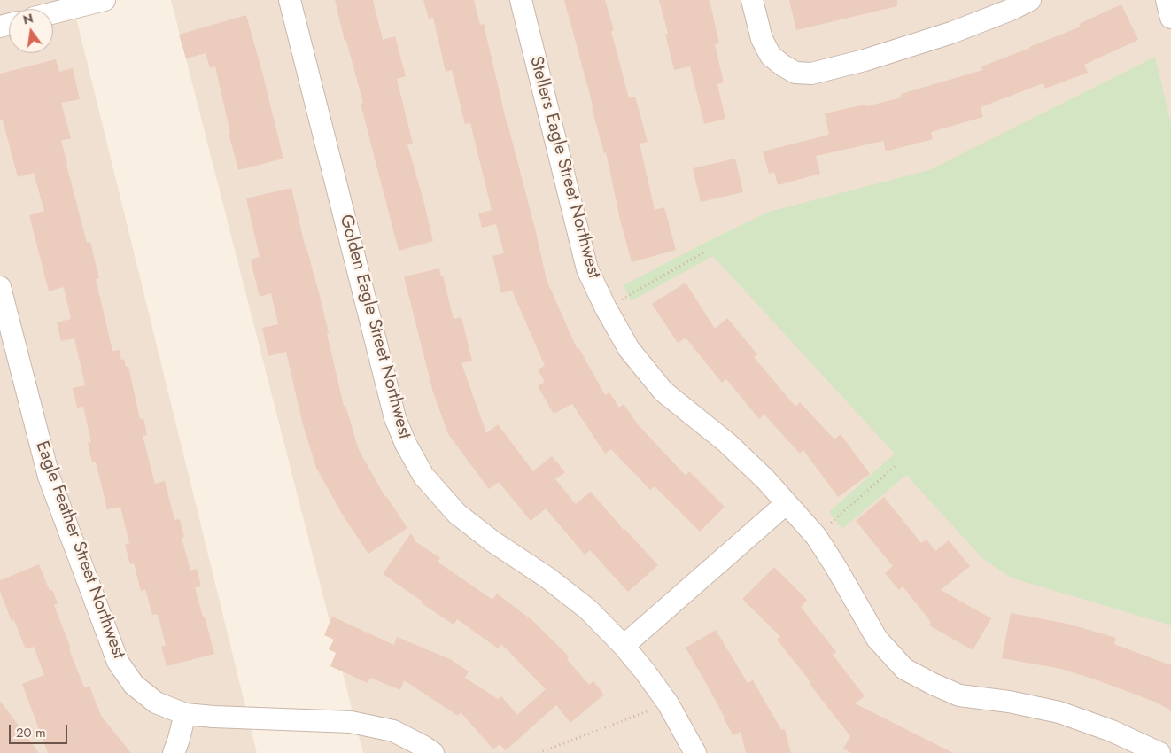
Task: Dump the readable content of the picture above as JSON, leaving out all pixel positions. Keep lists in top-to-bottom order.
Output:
{
  "streets": {
    "street": ["Stellers Eagle Street Northwest", "Golden Eagle Street Northwest", "Eagle Feather Street Northwest"]
  },
  "scale_bar": "20 m",
  "north": "top"
}
